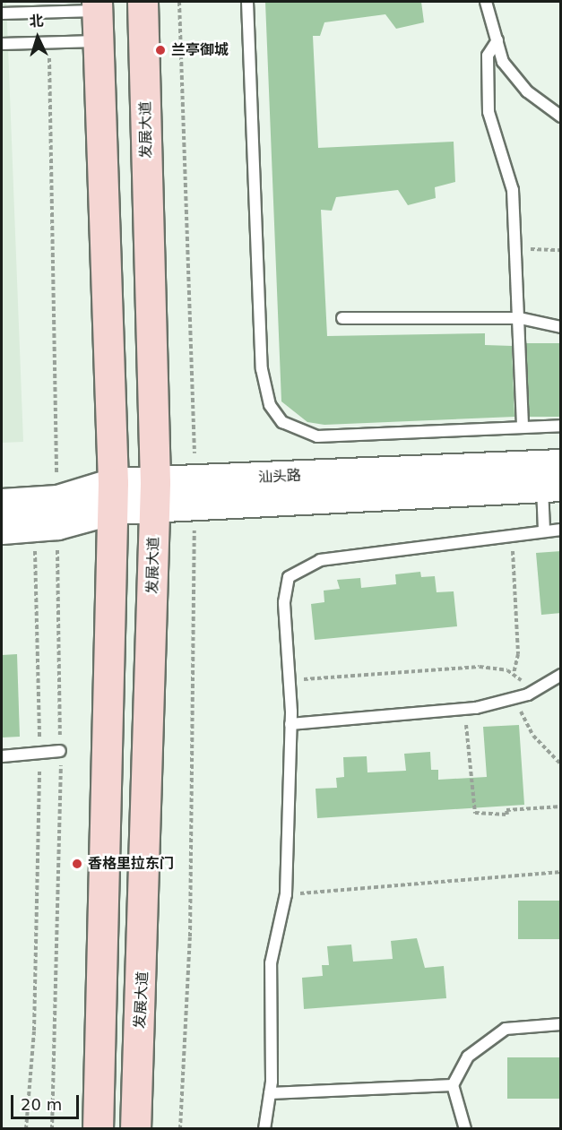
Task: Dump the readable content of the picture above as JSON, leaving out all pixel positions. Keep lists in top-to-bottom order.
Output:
{
  "streets": {
    "main road": ["发展大道"],
    "street": ["汕头路"]
  },
  "crossings": [
    ["发展大道", "汕头路"]
  ],
  "places": ["兰亭御城", "香格里拉东门"],
  "scale_bar": "20 m",
  "north": "top"
}
